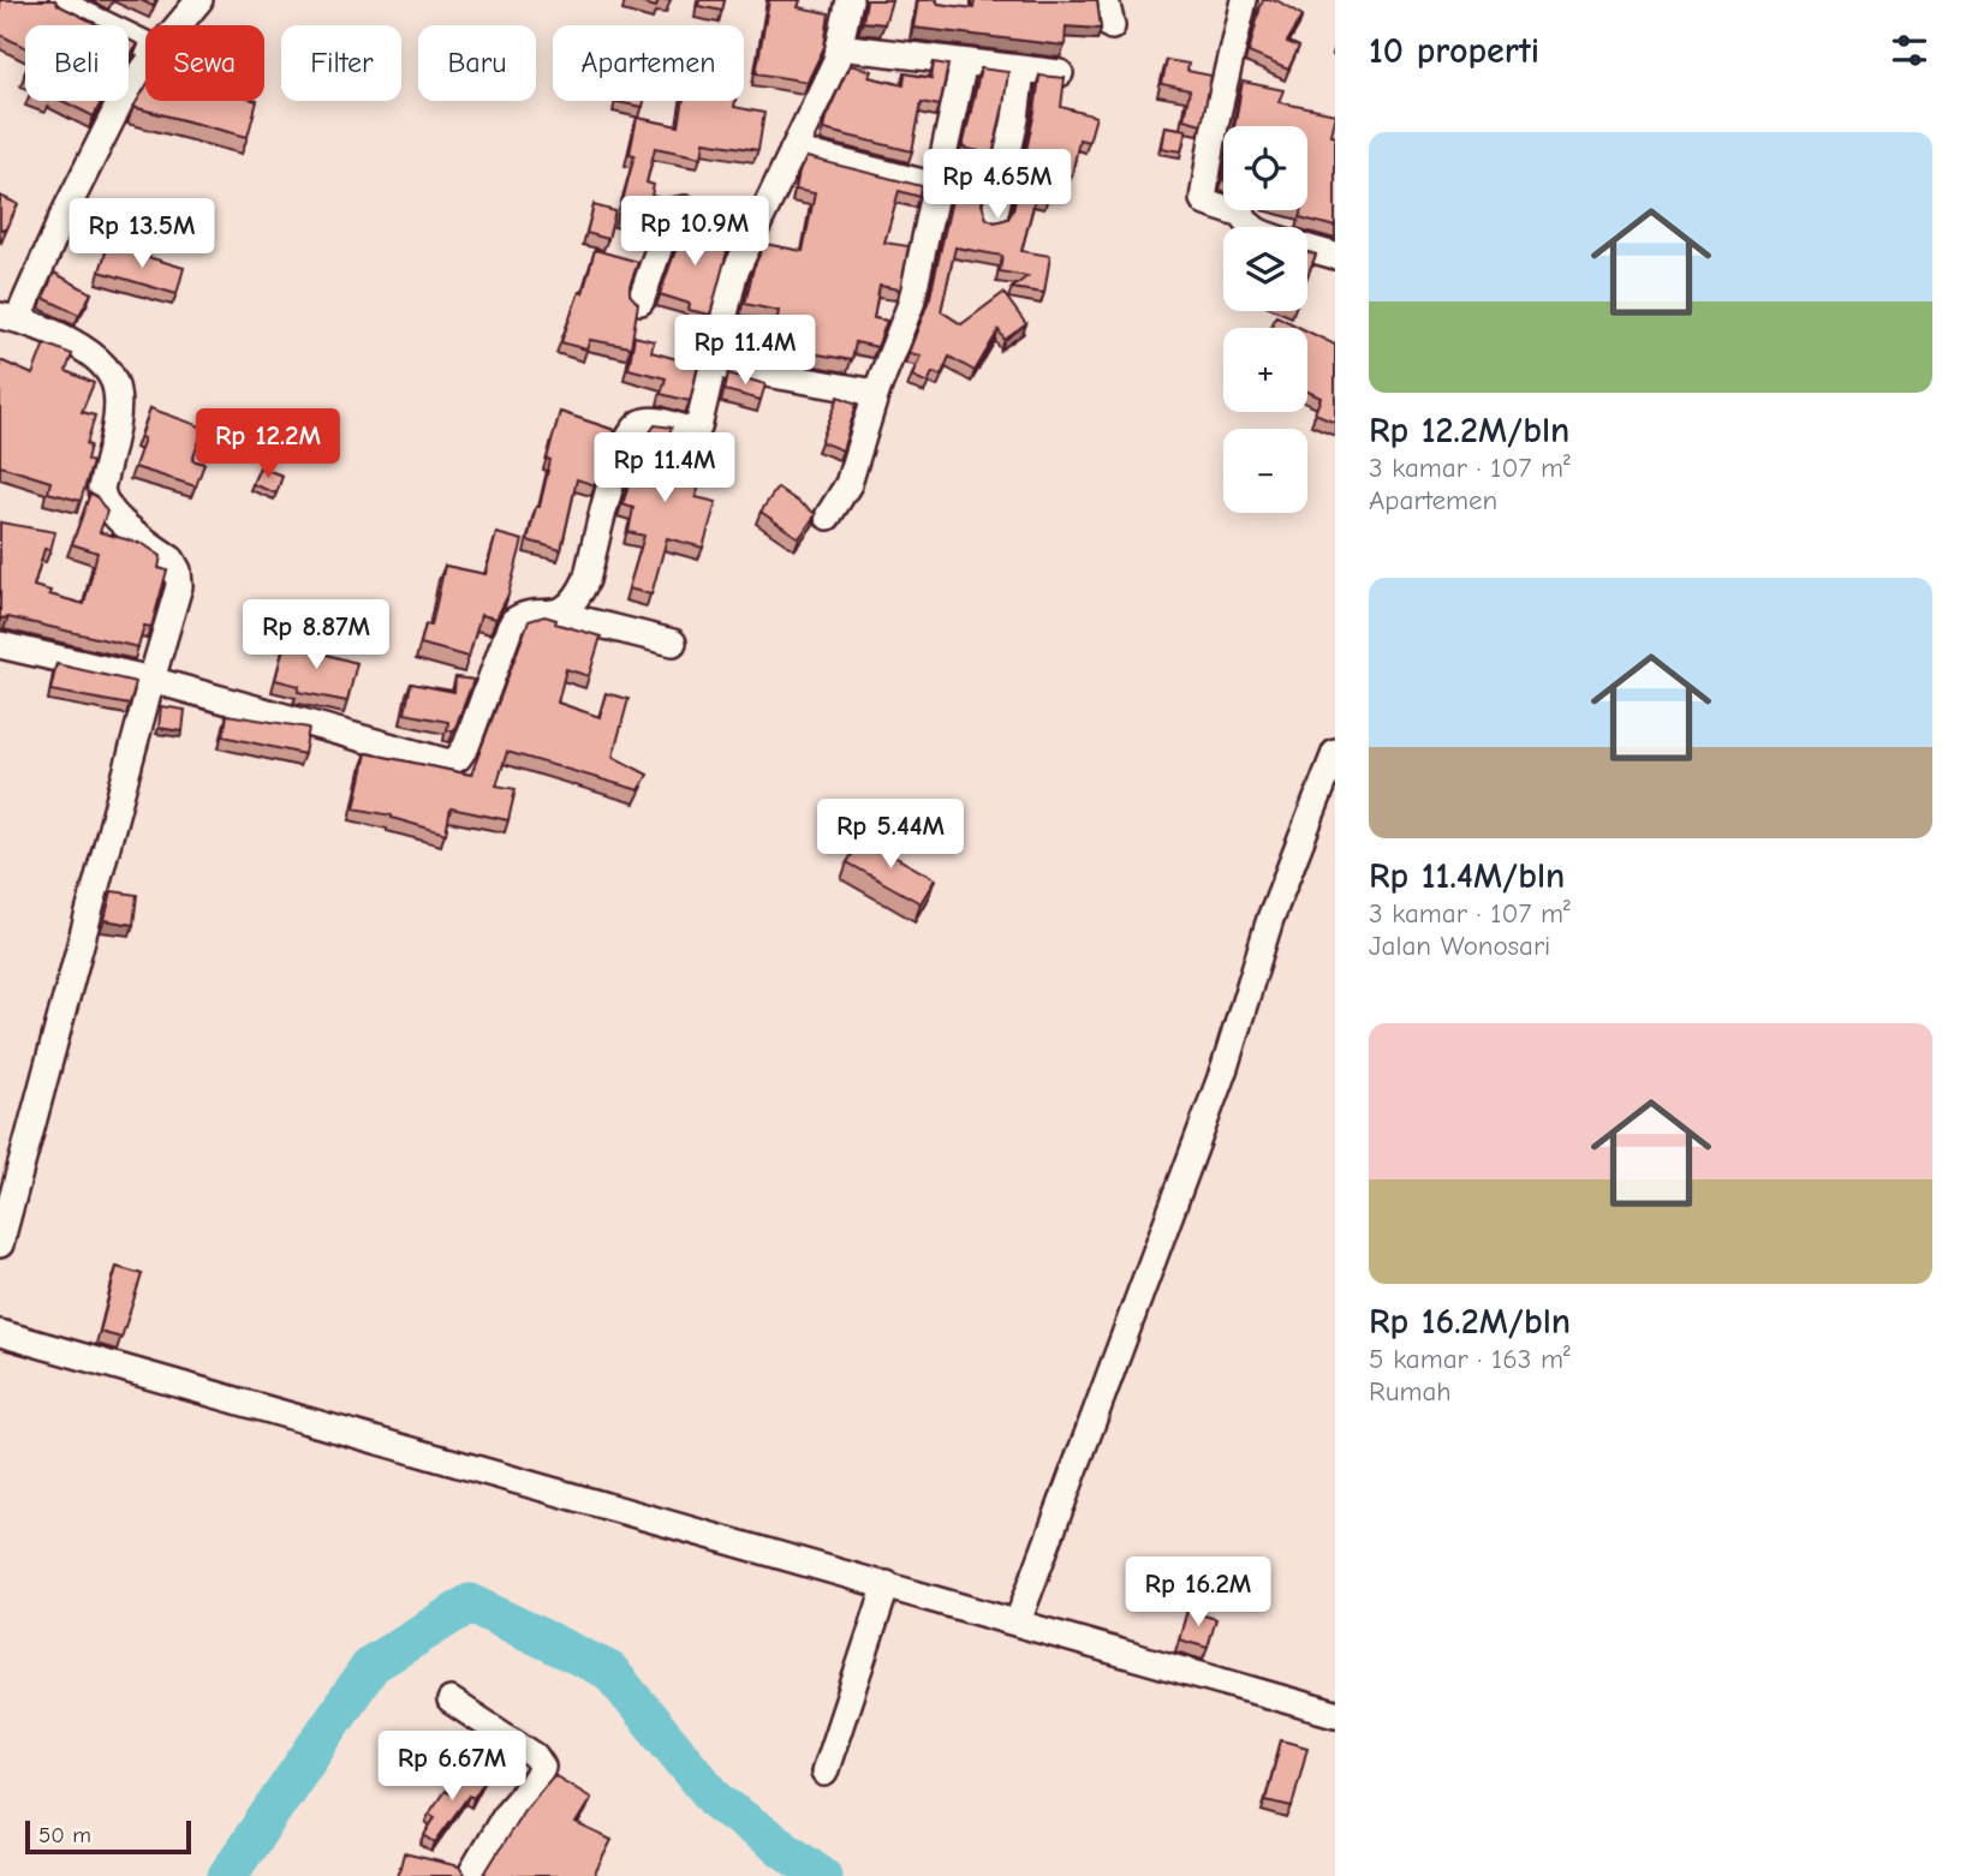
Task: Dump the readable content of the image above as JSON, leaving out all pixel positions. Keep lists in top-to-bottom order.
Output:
{
  "scale_bar": "50 m",
  "page": {
    "heading": "10 properti",
    "chip": [
      "Beli",
      "Sewa",
      "Filter",
      "Baru",
      "Apartemen"
    ],
    "list": [
      {
        "name": "Rp 12.2M/bln",
        "note": "3 kamar · 107 m² · Apartemen"
      },
      {
        "name": "Rp 11.4M/bln",
        "note": "3 kamar · 107 m² · Jalan Wonosari"
      },
      {
        "name": "Rp 16.2M/bln",
        "note": "5 kamar · 163 m² · Rumah"
      }
    ],
    "map_buttons": ["+", "−"],
    "price": [
      "Rp 4.65M",
      "Rp 10.9M",
      "Rp 13.5M",
      "Rp 11.4M",
      "Rp 12.2M",
      "Rp 11.4M",
      "Rp 8.87M",
      "Rp 5.44M",
      "Rp 16.2M",
      "Rp 6.67M"
    ],
    "scale": "50 m"
  }
}
